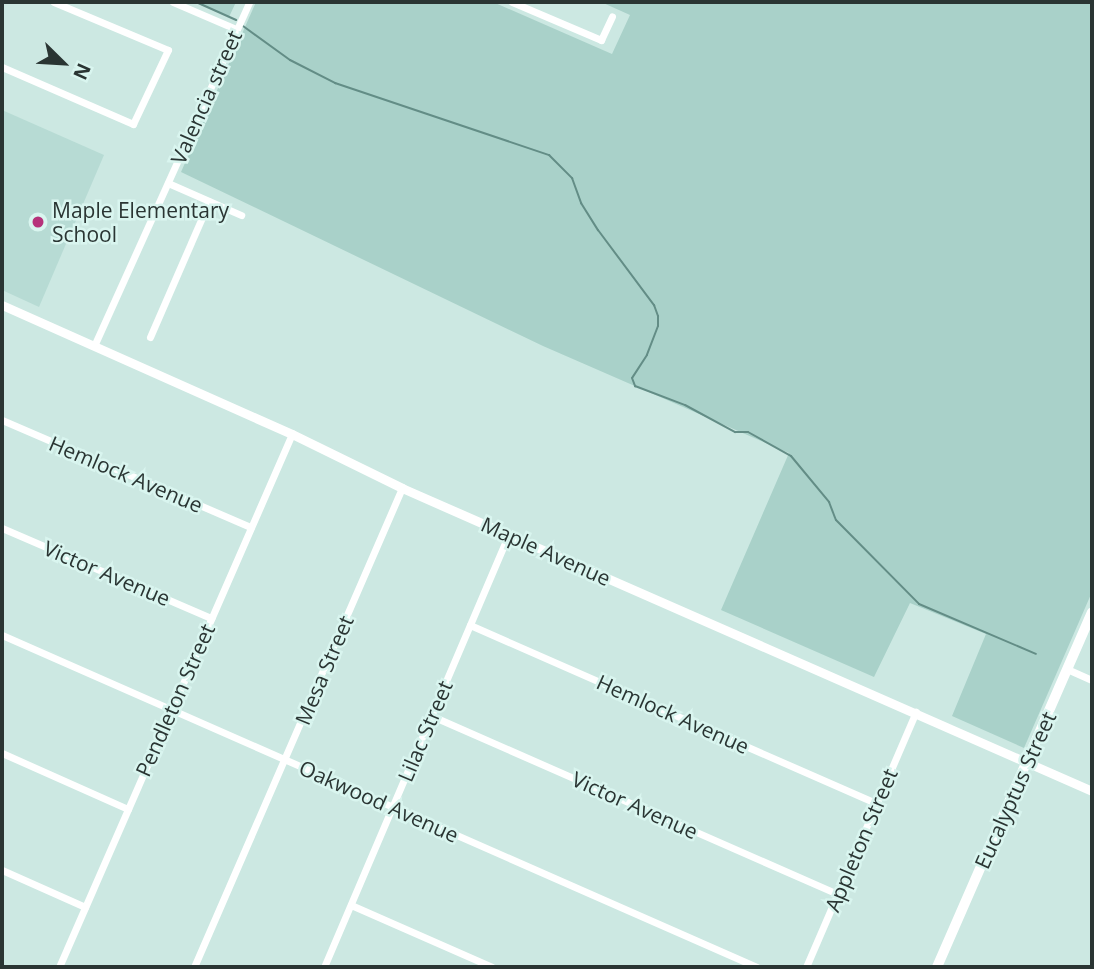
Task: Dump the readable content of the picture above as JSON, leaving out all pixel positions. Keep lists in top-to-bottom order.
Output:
{
  "streets": {
    "main road": ["Eucalyptus Street"],
    "street": [
      "Valencia street",
      "Hemlock Avenue",
      "Maple Avenue",
      "Victor Avenue",
      "Mesa Street",
      "Pendleton Street",
      "Lilac Street",
      "Oakwood Avenue",
      "Appleton Street"
    ]
  },
  "crossings": [
    ["Valencia street", "Maple Avenue"],
    ["Hemlock Avenue", "Pendleton Street"],
    ["Hemlock Avenue", "Lilac Street"],
    ["Hemlock Avenue", "Appleton Street"],
    ["Maple Avenue", "Mesa Street"],
    ["Maple Avenue", "Pendleton Street"],
    ["Maple Avenue", "Lilac Street"],
    ["Maple Avenue", "Eucalyptus Street"],
    ["Maple Avenue", "Appleton Street"],
    ["Victor Avenue", "Pendleton Street"],
    ["Victor Avenue", "Lilac Street"],
    ["Victor Avenue", "Appleton Street"],
    ["Mesa Street", "Oakwood Avenue"],
    ["Pendleton Street", "Oakwood Avenue"],
    ["Lilac Street", "Oakwood Avenue"]
  ],
  "places": ["Maple Elementary School"],
  "north": "bottom right"
}
